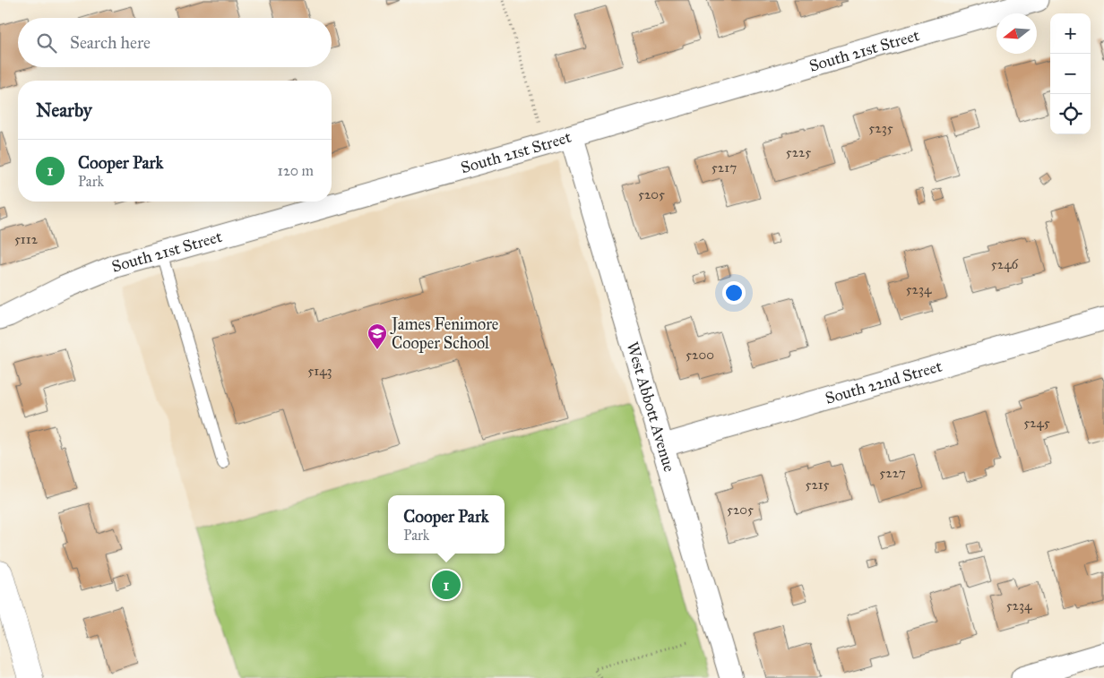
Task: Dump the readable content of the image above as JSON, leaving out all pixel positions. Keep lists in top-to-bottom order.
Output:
{
  "streets": {
    "street": ["South 21st Street", "South 22nd Street", "West Abbott Avenue"]
  },
  "crossings": [
    ["South 21st Street", "West Abbott Avenue"],
    ["South 22nd Street", "West Abbott Avenue"]
  ],
  "places": {
    "school or university": ["James Fenimore Cooper School"]
  },
  "house_numbers": [
    "5235",
    "5225",
    "5217",
    "5205",
    "5112",
    "5246",
    "5234",
    "5200",
    "5143",
    "5245",
    "5227",
    "5215",
    "5205",
    "5234"
  ],
  "north": "left",
  "page": {
    "map_buttons": ["+", "−"],
    "search": "Search here",
    "heading": "Nearby",
    "list": [
      {
        "mark": "1",
        "name": "Cooper Park",
        "note": "Park",
        "value": "120 m"
      }
    ],
    "popup": ["Cooper Park", "Park"],
    "pins": "1"
  }
}
